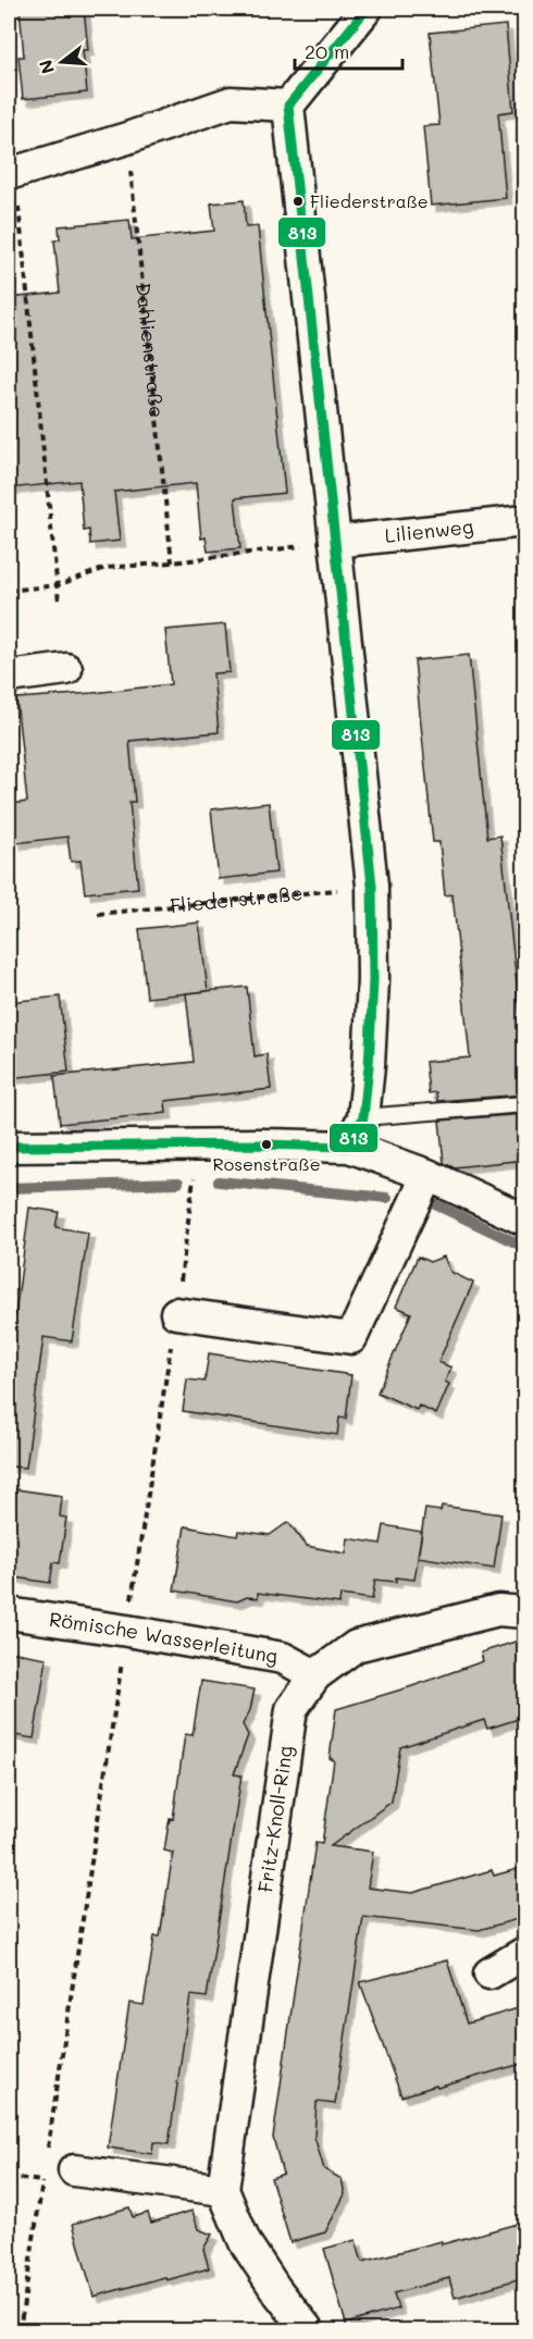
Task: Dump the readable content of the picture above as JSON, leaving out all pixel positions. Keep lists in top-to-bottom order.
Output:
{
  "streets": {
    "street": ["Lilienweg", "Römische Wasserleitung", "Fritz-Knoll-Ring"],
    "path": ["Dahlienstraße", "Fliederstraße"]
  },
  "crossings": [
    ["Römische Wasserleitung", "Fritz-Knoll-Ring"]
  ],
  "places": ["Fliederstraße", "Rosenstraße"],
  "lines": ["transit line 813"],
  "scale_bar": "20 m",
  "north": "left"
}
